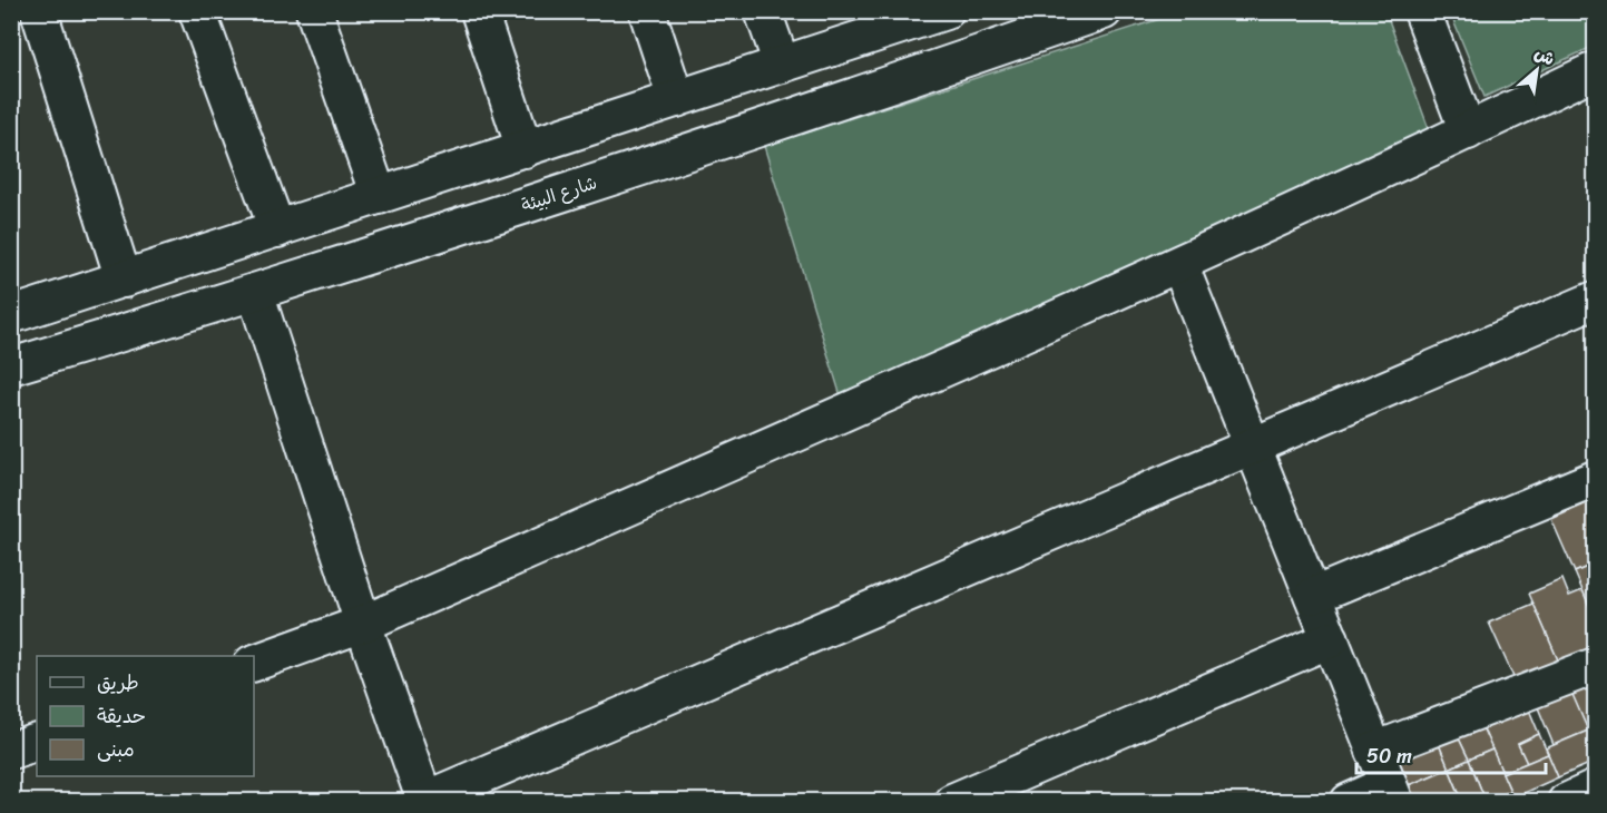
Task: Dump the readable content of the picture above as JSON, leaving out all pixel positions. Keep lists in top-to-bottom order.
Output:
{
  "streets": {
    "street": ["شارع البيئة"]
  },
  "legend": ["طريق", "حديقة", "مبنى"],
  "scale_bar": "50 m",
  "north": "top right"
}
